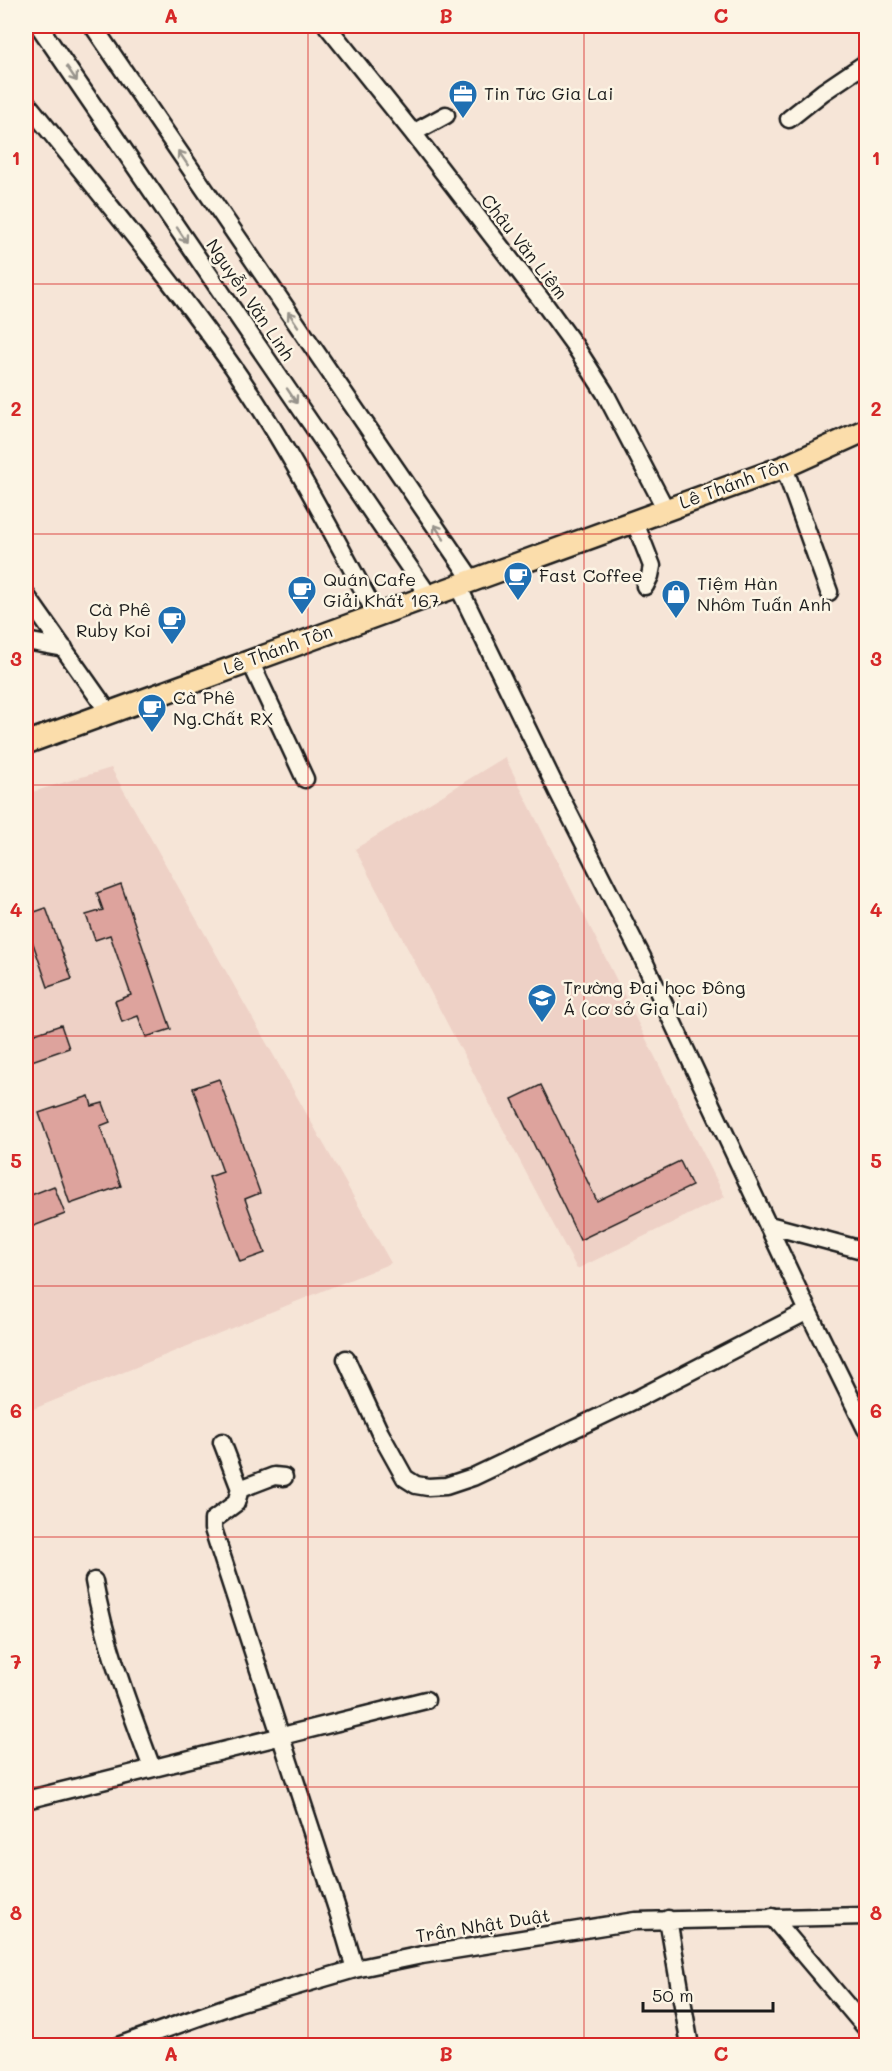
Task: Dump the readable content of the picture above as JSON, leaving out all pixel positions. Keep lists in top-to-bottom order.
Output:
{
  "streets": {
    "main road": ["Lê Thánh Tôn"],
    "street": ["Châu Văn Liêm", "Nguyễn Văn Linh", "Trần Nhật Duật"]
  },
  "crossings": [
    ["Châu Văn Liêm", "Lê Thánh Tôn"],
    ["Nguyễn Văn Linh", "Lê Thánh Tôn"]
  ],
  "places": {
    "office": ["Tin Tức Gia Lai"],
    "cafe": [
      "Fast Coffee",
      "Quán Cafe Giải Khát 167",
      "Cà Phê Ruby Koi",
      "Cà Phê Ng.Chất RX"
    ],
    "shop": ["Tiệm Hàn Nhôm Tuấn Anh"],
    "school or university": ["Trường Đại học Đông Á (cơ sở Gia Lai)"]
  },
  "scale_bar": "50 m",
  "grid": {
    "columns": ["A", "B", "C"],
    "rows": [
      "1",
      "2",
      "3",
      "4",
      "5",
      "6",
      "7",
      "8"
    ]
  }
}
